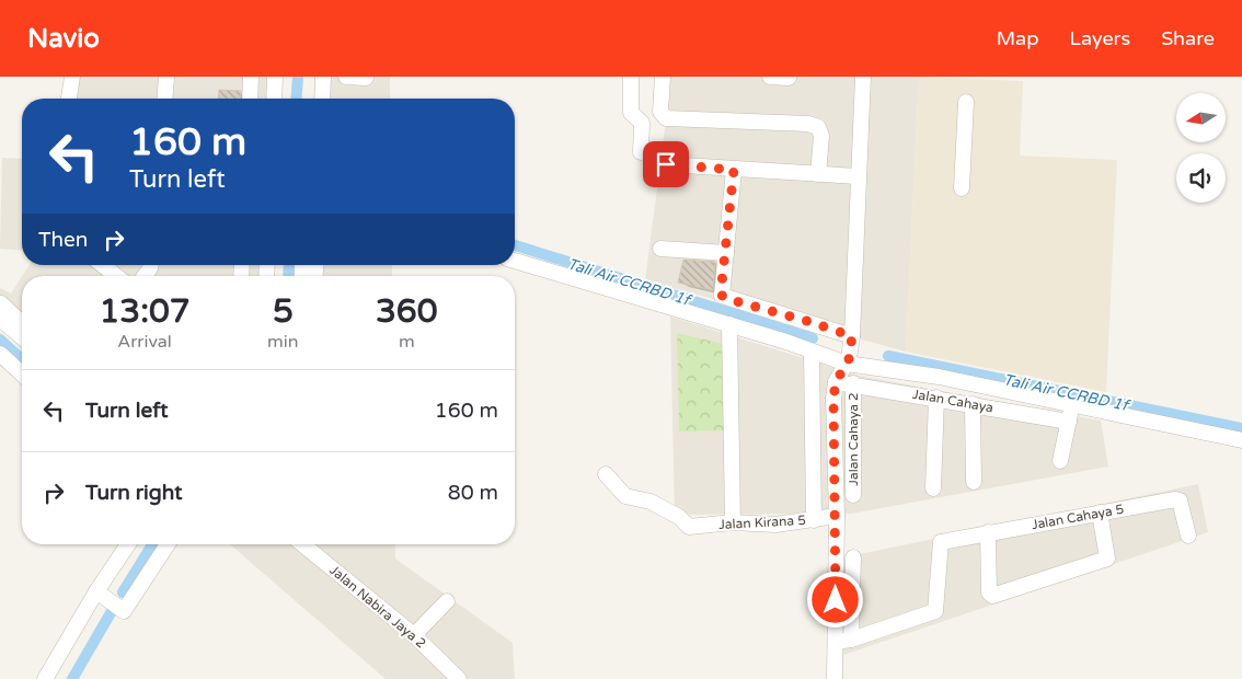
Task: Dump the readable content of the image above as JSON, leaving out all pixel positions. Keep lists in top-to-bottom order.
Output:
{
  "streets": {
    "street": [
      "Jalan Cahaya",
      "Jalan Cahaya 2",
      "Jalan Cahaya 5",
      "Jalan Kirana 5",
      "Jalan Nabira Jaya 2"
    ]
  },
  "crossings": [
    ["Jalan Cahaya", "Jalan Cahaya 2"]
  ],
  "water": ["Tali Air CCRBD 1f"],
  "north": "left",
  "page": {
    "header": "Navio",
    "nav": ["Map", "Layers", "Share"],
    "turn": ["160 m", "Turn left"],
    "then": "Then",
    "eta": [
      "13:07",
      "Arrival",
      "5",
      "min",
      "360",
      "m"
    ],
    "list": [
      {
        "name": "Turn left",
        "value": "160 m"
      },
      {
        "name": "Turn right",
        "value": "80 m"
      }
    ]
  }
}
